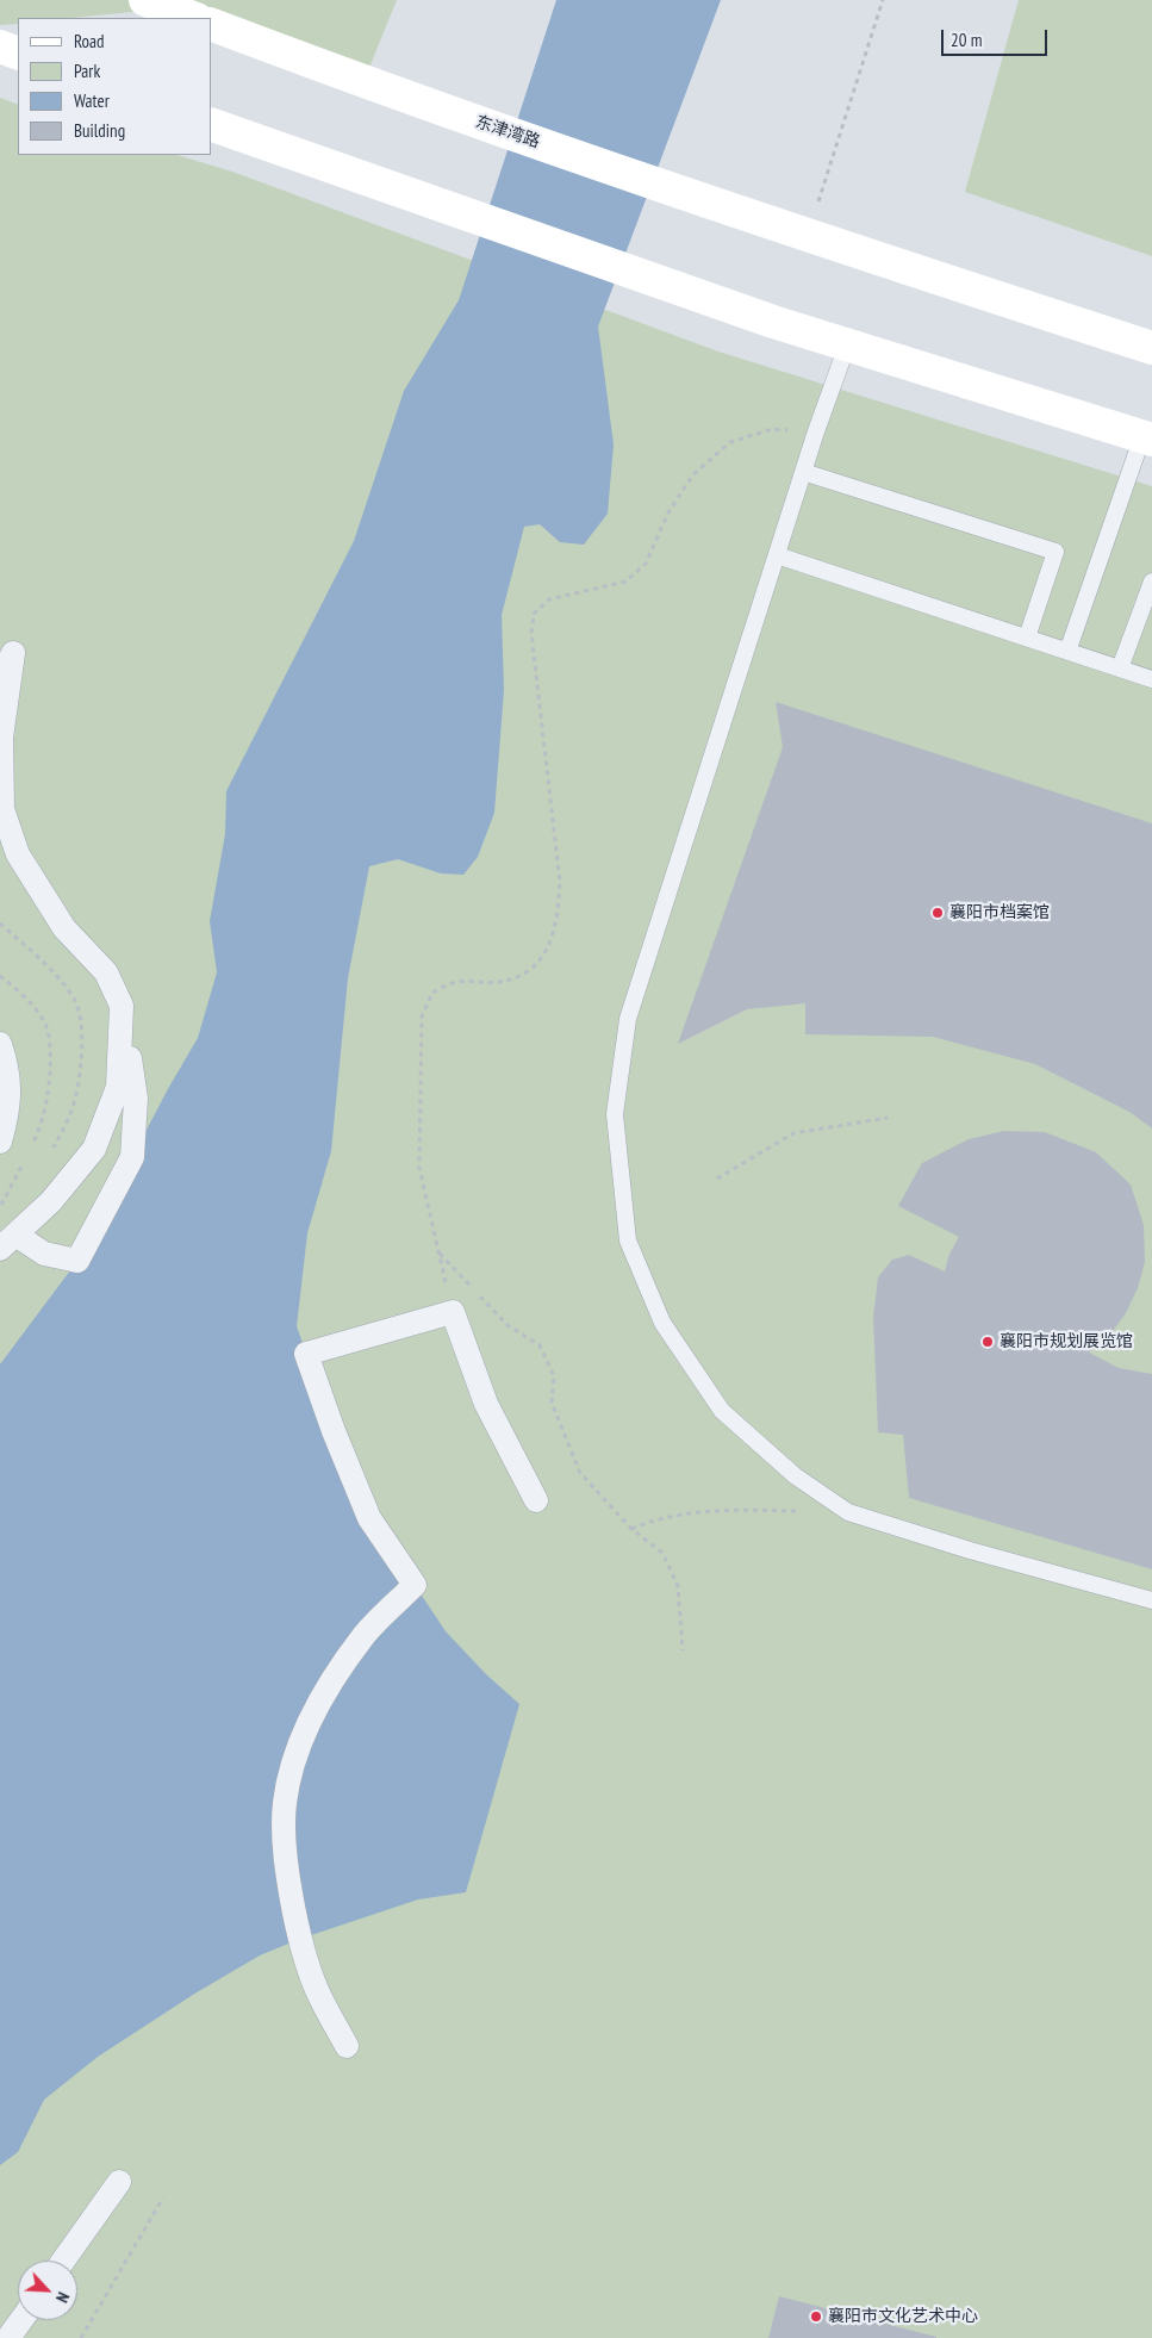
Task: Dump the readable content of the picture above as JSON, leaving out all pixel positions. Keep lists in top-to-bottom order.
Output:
{
  "streets": {
    "main road": ["东津湾路"]
  },
  "places": ["襄阳市档案馆", "襄阳市规划展览馆", "襄阳市文化艺术中心"],
  "legend": [
    "Road",
    "Park",
    "Water",
    "Building"
  ],
  "scale_bar": "20 m",
  "north": "bottom right"
}
